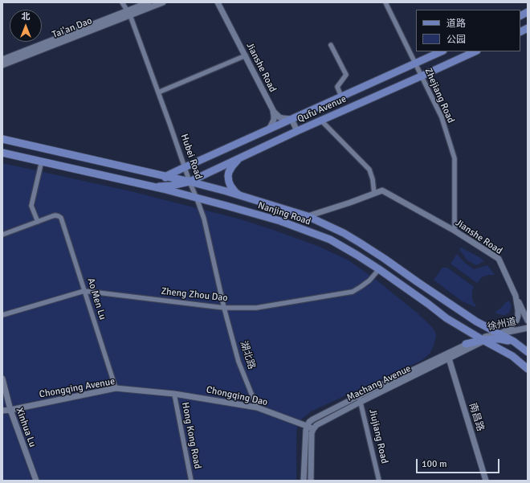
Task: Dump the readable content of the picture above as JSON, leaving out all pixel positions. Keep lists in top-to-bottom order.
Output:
{
  "streets": {
    "main road": ["Qufu Avenue", "Nanjing Road"],
    "street": [
      "Tai'an Dao",
      "Jianshe Road",
      "Zhejiang Road",
      "Hubei Road",
      "Zheng Zhou Dao",
      "Ao Men Lu",
      "徐州道",
      "湖北路",
      "Machang Avenue",
      "Chongqing Avenue",
      "Chongqing Dao",
      "南昌路",
      "Xinhua Lu",
      "Hong Kong Road",
      "Jiujiang Road"
    ]
  },
  "crossings": [
    ["Tai'an Dao", "Hubei Road"],
    ["Jianshe Road", "Zhejiang Road"],
    ["Jianshe Road", "Qufu Avenue"],
    ["Jianshe Road", "Nanjing Road"],
    ["Jianshe Road", "徐州道"],
    ["Jianshe Road", "Machang Avenue"],
    ["Zhejiang Road", "Qufu Avenue"],
    ["Qufu Avenue", "Hubei Road"],
    ["Qufu Avenue", "Nanjing Road"],
    ["Hubei Road", "Nanjing Road"],
    ["Hubei Road", "Zheng Zhou Dao"],
    ["Hubei Road", "湖北路"],
    ["Nanjing Road", "Zheng Zhou Dao"],
    ["Nanjing Road", "徐州道"],
    ["Nanjing Road", "Machang Avenue"],
    ["Zheng Zhou Dao", "Ao Men Lu"],
    ["Zheng Zhou Dao", "湖北路"],
    ["Ao Men Lu", "Chongqing Avenue"],
    ["徐州道", "Machang Avenue"],
    ["湖北路", "Chongqing Dao"],
    ["Machang Avenue", "Chongqing Dao"],
    ["Machang Avenue", "南昌路"],
    ["Machang Avenue", "Jiujiang Road"],
    ["Chongqing Avenue", "Chongqing Dao"],
    ["Chongqing Avenue", "Xinhua Lu"],
    ["Chongqing Avenue", "Hong Kong Road"],
    ["Chongqing Dao", "Hong Kong Road"]
  ],
  "legend": ["道路", "公园"],
  "scale_bar": "100 m",
  "north": "top"
}
